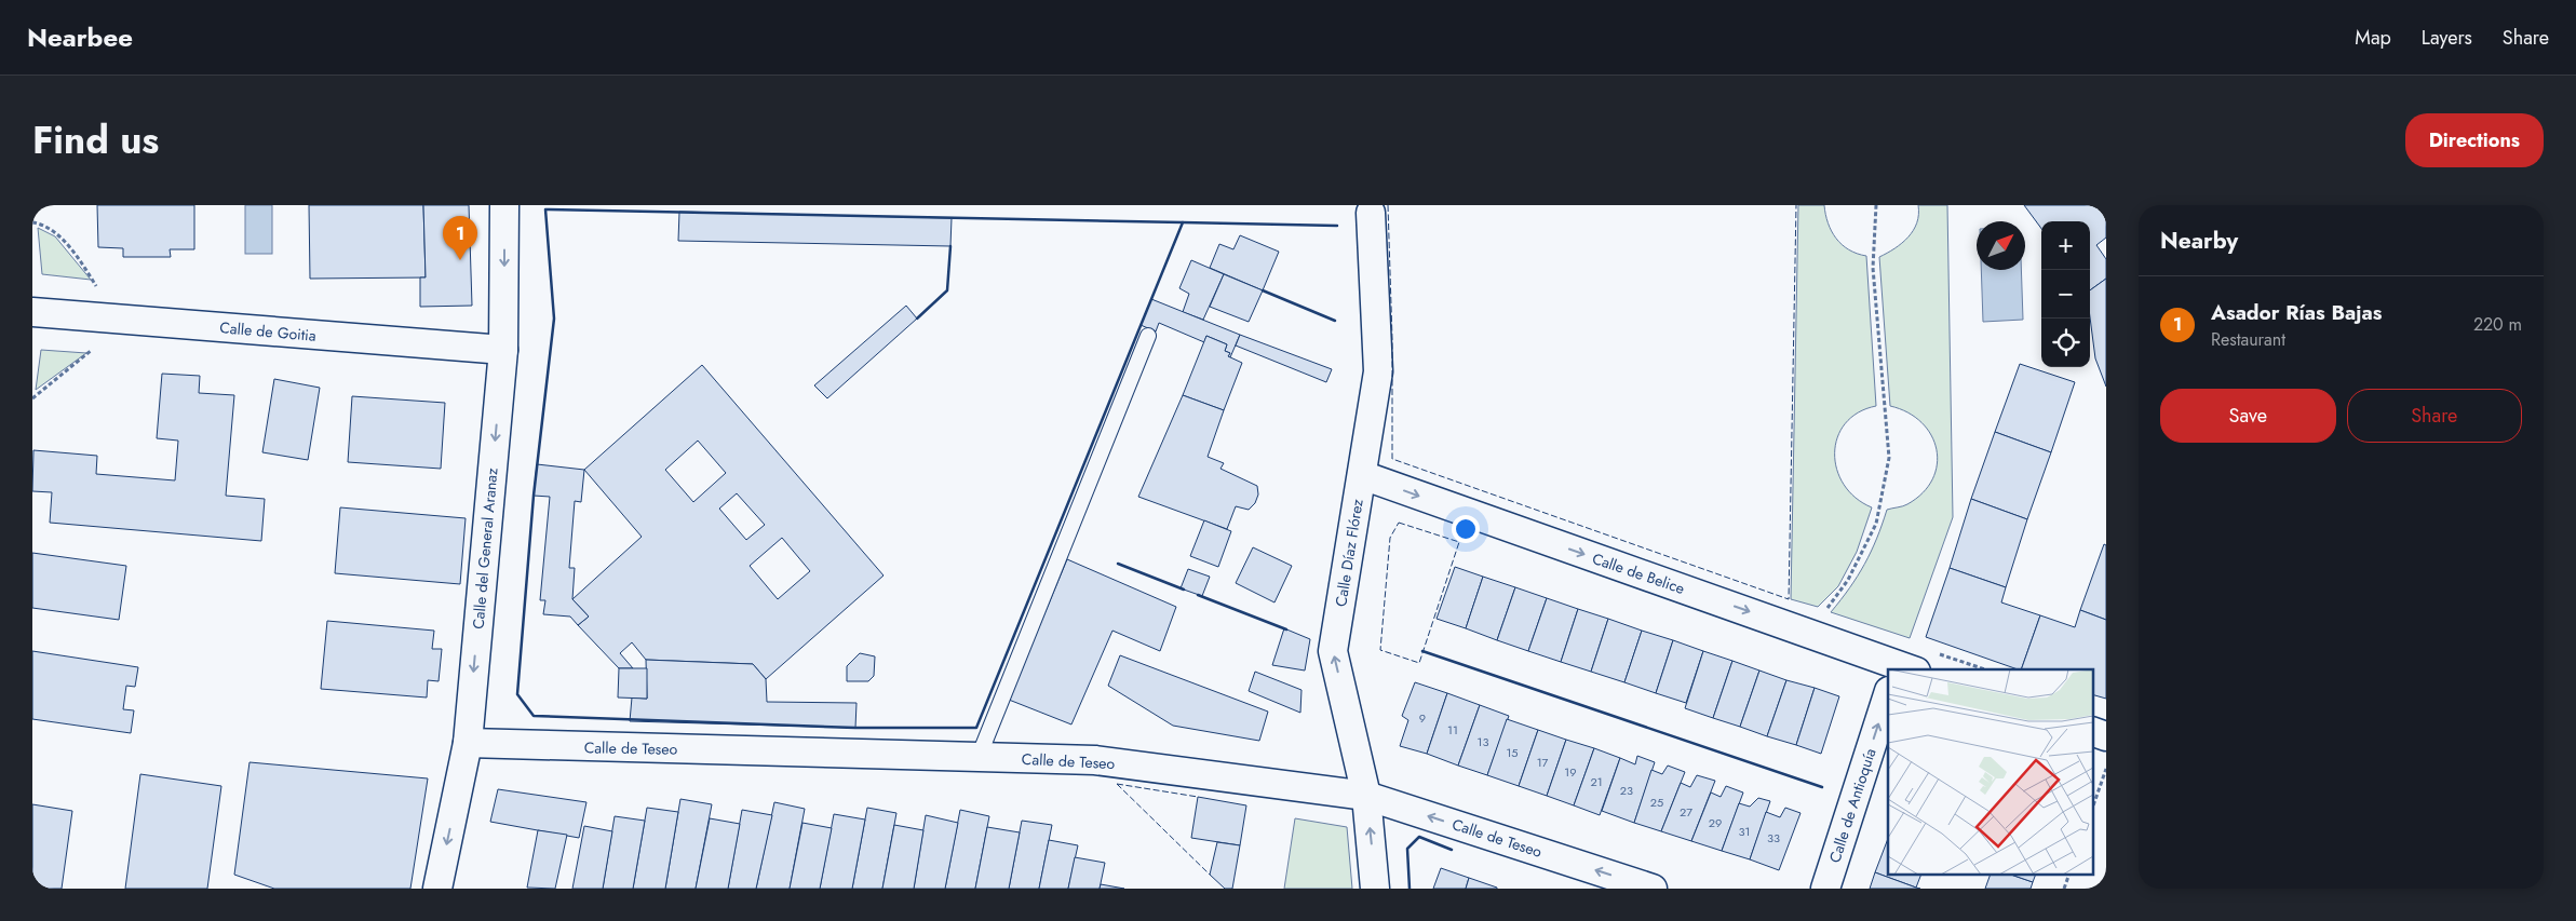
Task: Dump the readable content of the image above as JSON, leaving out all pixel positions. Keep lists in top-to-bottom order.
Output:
{
  "streets": {
    "street": [
      "Calle de Goitia",
      "Calle del General Aranaz",
      "Calle Díaz Flórez",
      "Calle de Belice",
      "Calle de Teseo",
      "Calle de Antioquía"
    ]
  },
  "crossings": [
    ["Calle de Goitia", "Calle del General Aranaz"],
    ["Calle del General Aranaz", "Calle de Teseo"],
    ["Calle Díaz Flórez", "Calle de Belice"],
    ["Calle Díaz Flórez", "Calle de Teseo"]
  ],
  "one_way": [
    "Calle del General Aranaz",
    "Calle Díaz Flórez",
    "Calle de Belice",
    "Calle de Antioquía"
  ],
  "house_numbers": [
    "9",
    "11",
    "13",
    "15",
    "17",
    "19",
    "21",
    "23",
    "25",
    "27",
    "29",
    "31",
    "33"
  ],
  "north": "top right",
  "page": {
    "header": "Nearbee",
    "nav": ["Map", "Layers", "Share"],
    "title": "Find us",
    "buttons": [
      "Directions",
      ["Save", "Share"]
    ],
    "heading": "Nearby",
    "pins": "1",
    "map_buttons": ["+", "−"],
    "list": [
      {
        "mark": "1",
        "name": "Asador Rías Bajas",
        "note": "Restaurant",
        "value": "220 m"
      }
    ]
  }
}
